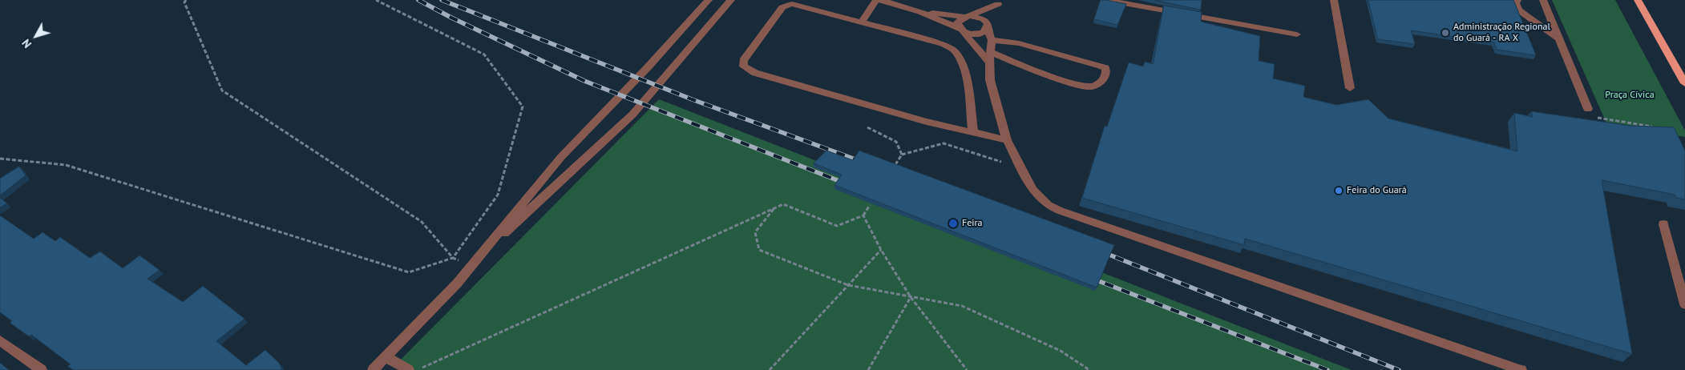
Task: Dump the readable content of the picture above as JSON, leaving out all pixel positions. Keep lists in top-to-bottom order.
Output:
{
  "parks": ["Praça Cívica"],
  "places": ["Administração Regional do Guará - RA X", "Feira do Guará", "Feira"],
  "north": "bottom left"
}
